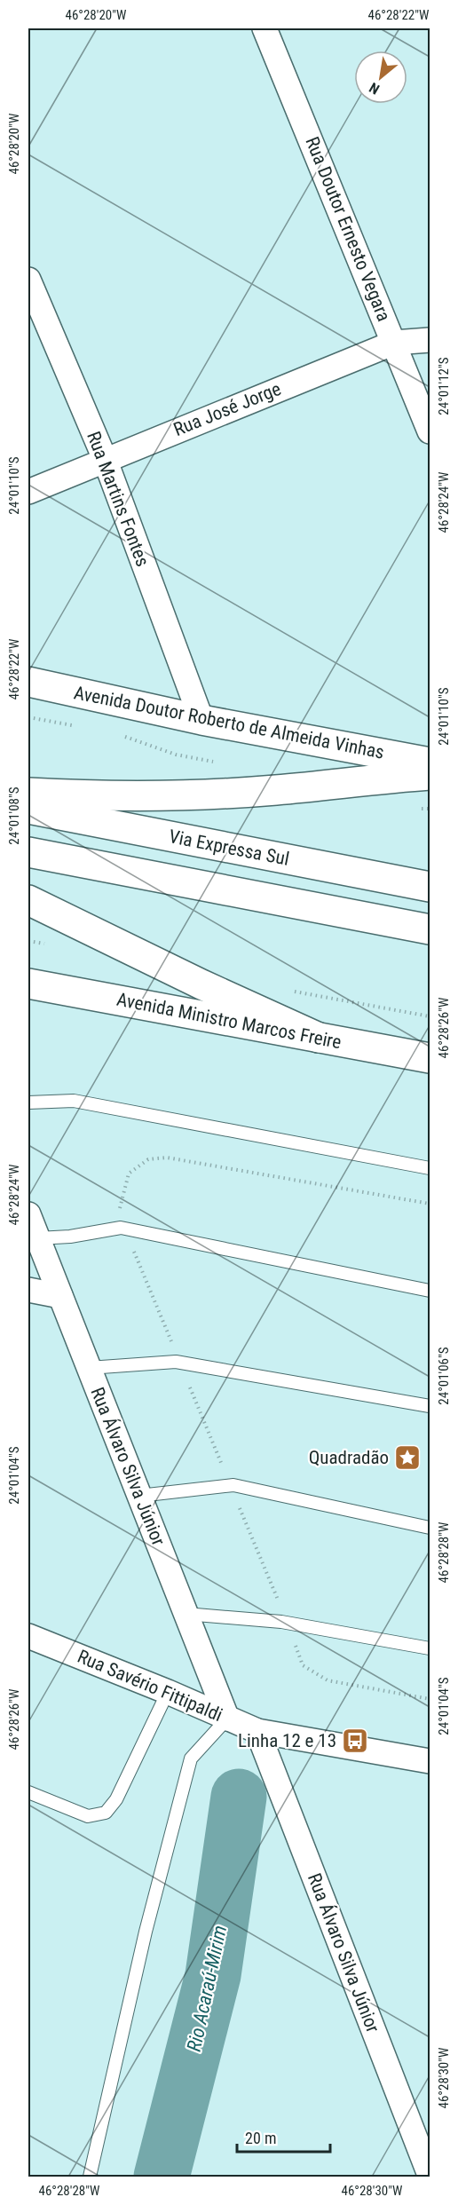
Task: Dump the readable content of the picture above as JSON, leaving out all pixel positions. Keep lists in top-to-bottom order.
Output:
{
  "streets": {
    "main road": ["Avenida Doutor Roberto de Almeida Vinhas", "Via Expressa Sul", "Avenida Ministro Marcos Freire"],
    "street": [
      "Rua Doutor Ernesto Vegara",
      "Rua José Jorge",
      "Rua Martins Fontes",
      "Rua Álvaro Silva Júnior",
      "Rua Savério Fittipaldi"
    ]
  },
  "crossings": [
    ["Rua Doutor Ernesto Vegara", "Rua José Jorge"],
    ["Rua José Jorge", "Rua Martins Fontes"],
    ["Rua Martins Fontes", "Avenida Doutor Roberto de Almeida Vinhas"],
    ["Rua Álvaro Silva Júnior", "Rua Savério Fittipaldi"]
  ],
  "water": ["Rio Acaraú-Mirim"],
  "places": {
    "place": ["Quadradão"],
    "bus stop": ["Linha 12 e 13"]
  },
  "scale_bar": "20 m",
  "north": "bottom left",
  "coordinates": [
    "46°28'20\"W",
    "46°28'22\"W",
    "24°01'12\"S",
    "24°01'10\"S",
    "46°28'24\"W",
    "24°01'08\"S",
    "46°28'26\"W",
    "24°01'06\"S",
    "24°01'04\"S",
    "46°28'28\"W",
    "46°28'30\"W"
  ]
}
